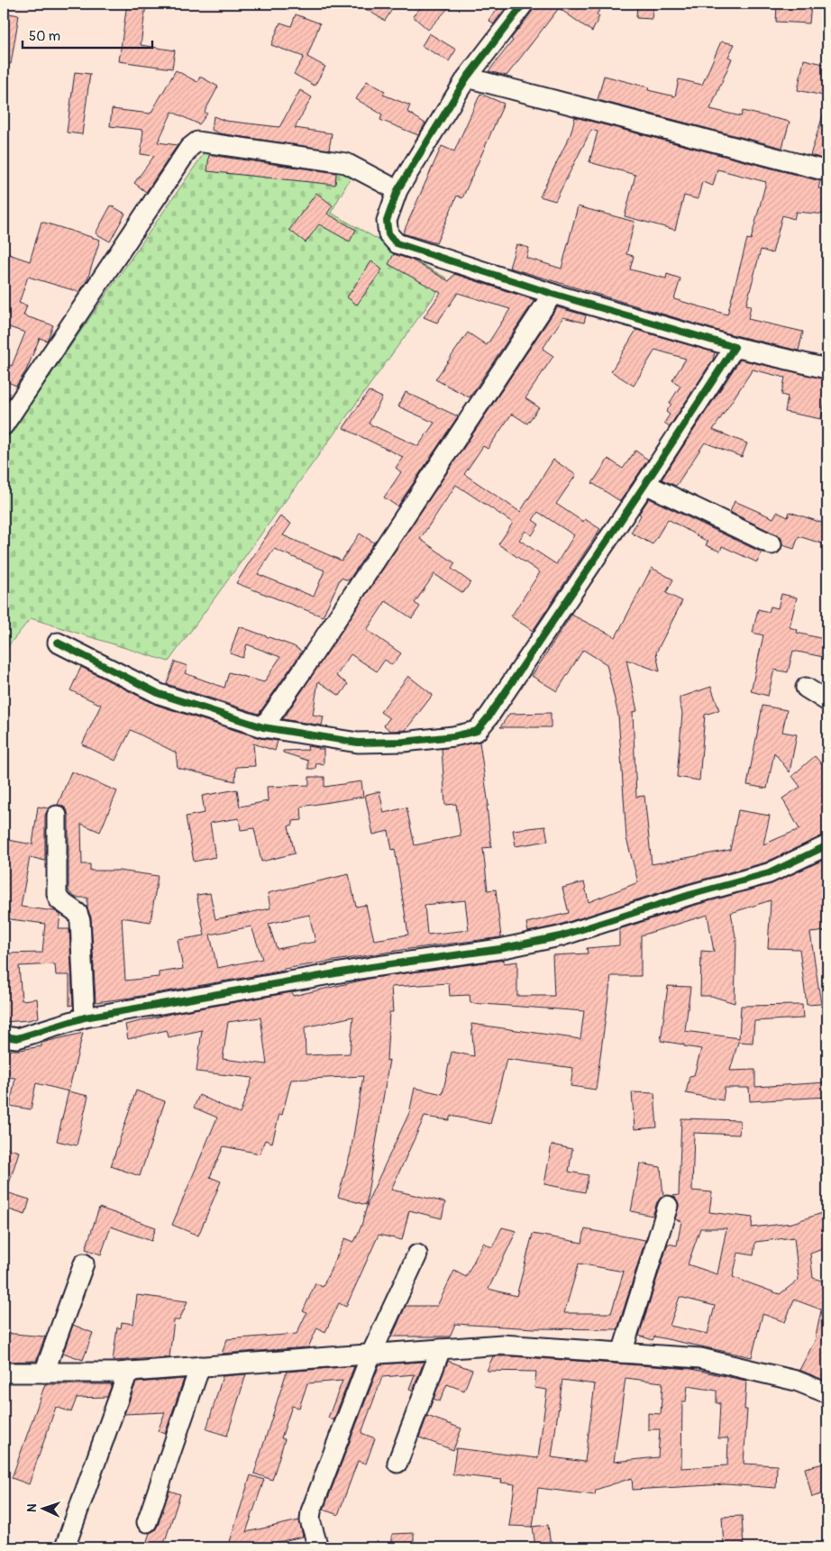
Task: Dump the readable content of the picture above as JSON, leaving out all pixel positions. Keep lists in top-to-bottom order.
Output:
{
  "scale_bar": "50 m",
  "north": "left"
}
